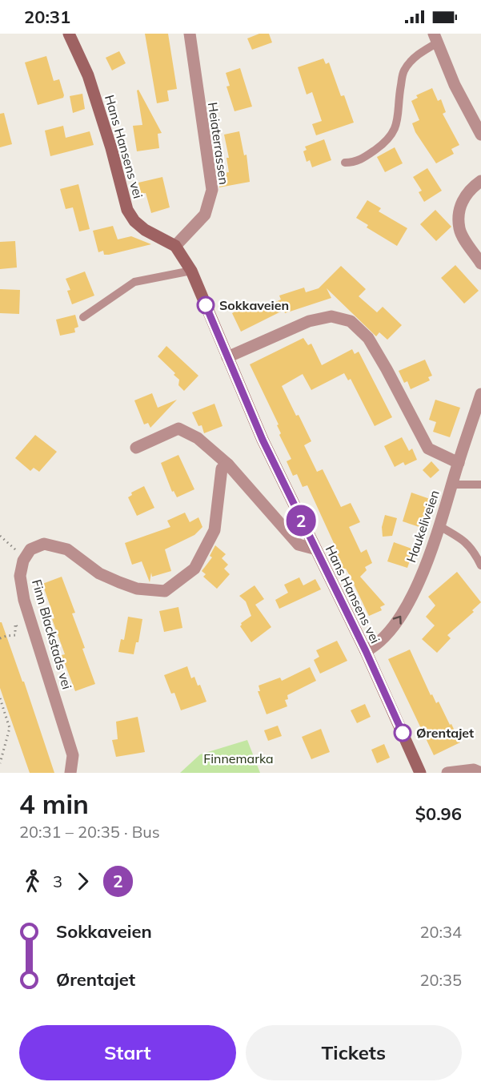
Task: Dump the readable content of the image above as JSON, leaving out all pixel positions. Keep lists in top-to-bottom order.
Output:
{
  "streets": {
    "main road": ["Hans Hansens vei"],
    "street": ["Heiaterrassen", "Haukeliveien", "Finn Blackstads vei"]
  },
  "crossings": [
    ["Heiaterrassen", "Hans Hansens vei"],
    ["Hans Hansens vei", "Haukeliveien"]
  ],
  "one_way": ["Haukeliveien"],
  "parks": ["Finnemarka"],
  "places": ["Sokkaveien", "Ørentajet"],
  "lines": ["bus line 2"],
  "page": {
    "status": "20:31",
    "on_map": "2",
    "heading": ["4 min", "20:31 – 20:35 · Bus", "$0.96"],
    "legs": ["3", "2"],
    "list": [
      {
        "name": "Sokkaveien",
        "value": "20:34"
      },
      {
        "name": "Ørentajet",
        "value": "20:35"
      }
    ],
    "buttons": ["Start", "Tickets"]
  }
}
